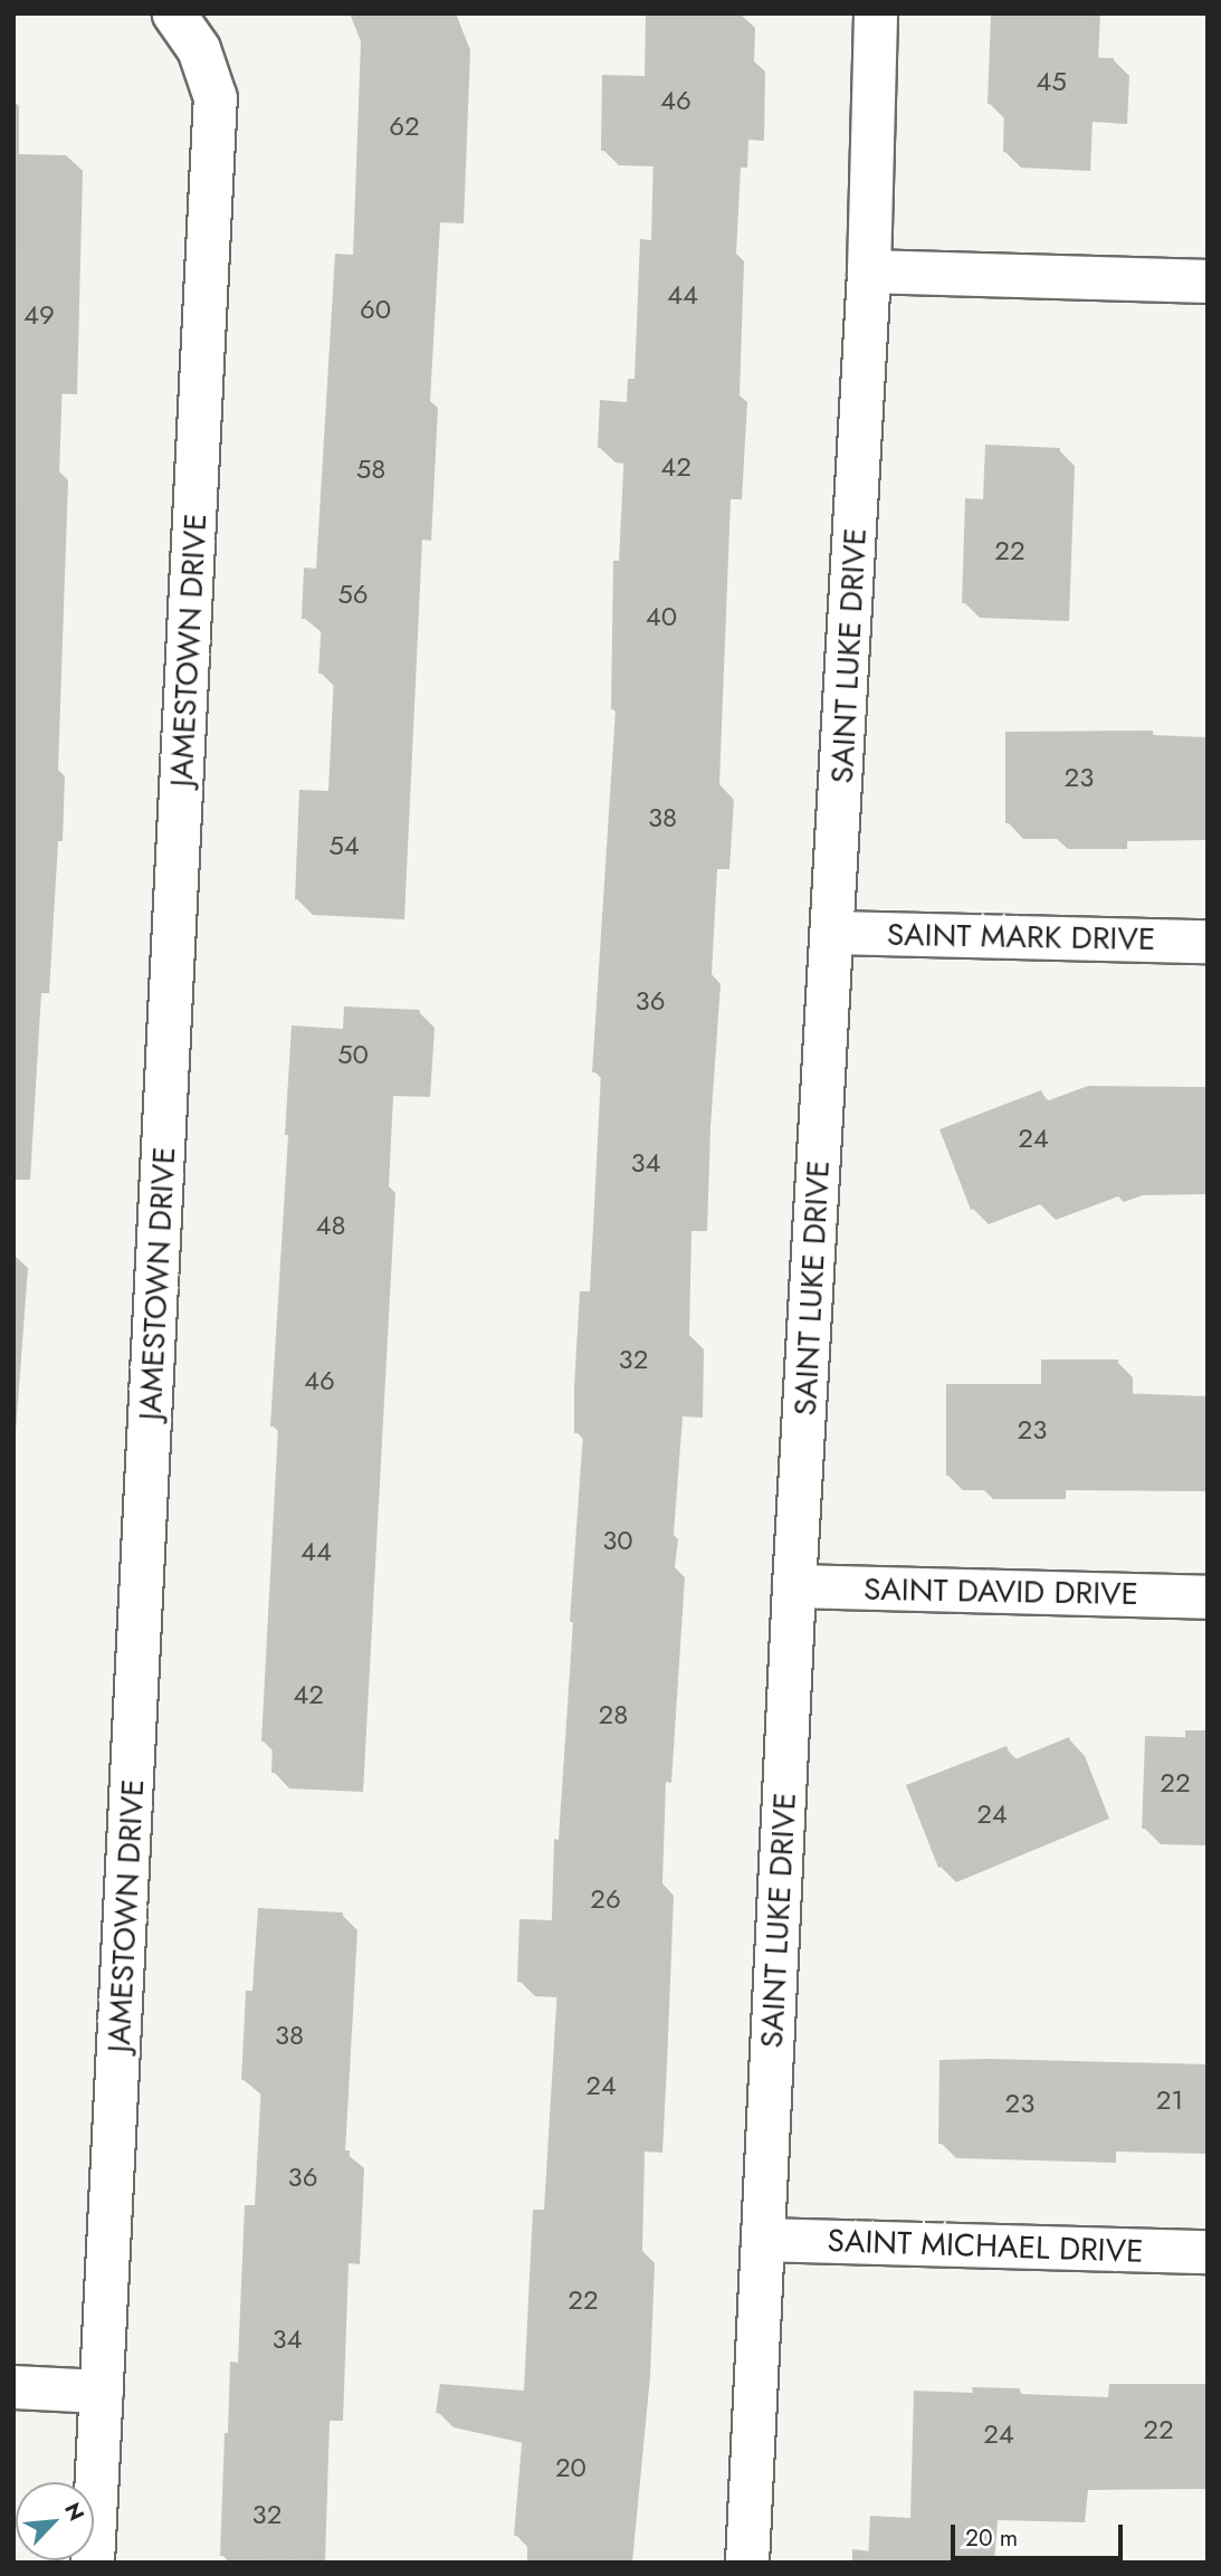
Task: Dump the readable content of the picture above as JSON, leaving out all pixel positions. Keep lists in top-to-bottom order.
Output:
{
  "streets": {
    "street": [
      "JAMESTOWN DRIVE",
      "SAINT LUKE DRIVE",
      "SAINT MARK DRIVE",
      "SAINT DAVID DRIVE",
      "SAINT MICHAEL DRIVE"
    ]
  },
  "crossings": [
    ["SAINT LUKE DRIVE", "SAINT MARK DRIVE"],
    ["SAINT LUKE DRIVE", "SAINT DAVID DRIVE"],
    ["SAINT LUKE DRIVE", "SAINT MICHAEL DRIVE"]
  ],
  "house_numbers": [
    "45",
    "46",
    "62",
    "44",
    "60",
    "49",
    "42",
    "58",
    "22",
    "56",
    "40",
    "23",
    "38",
    "54",
    "36",
    "50",
    "24",
    "34",
    "48",
    "32",
    "46",
    "23",
    "30",
    "44",
    "42",
    "28",
    "22",
    "24",
    "26",
    "38",
    "24",
    "21",
    "23",
    "36",
    "22",
    "34",
    "22",
    "24",
    "20",
    "32"
  ],
  "scale_bar": "20 m",
  "north": "top right"
}
